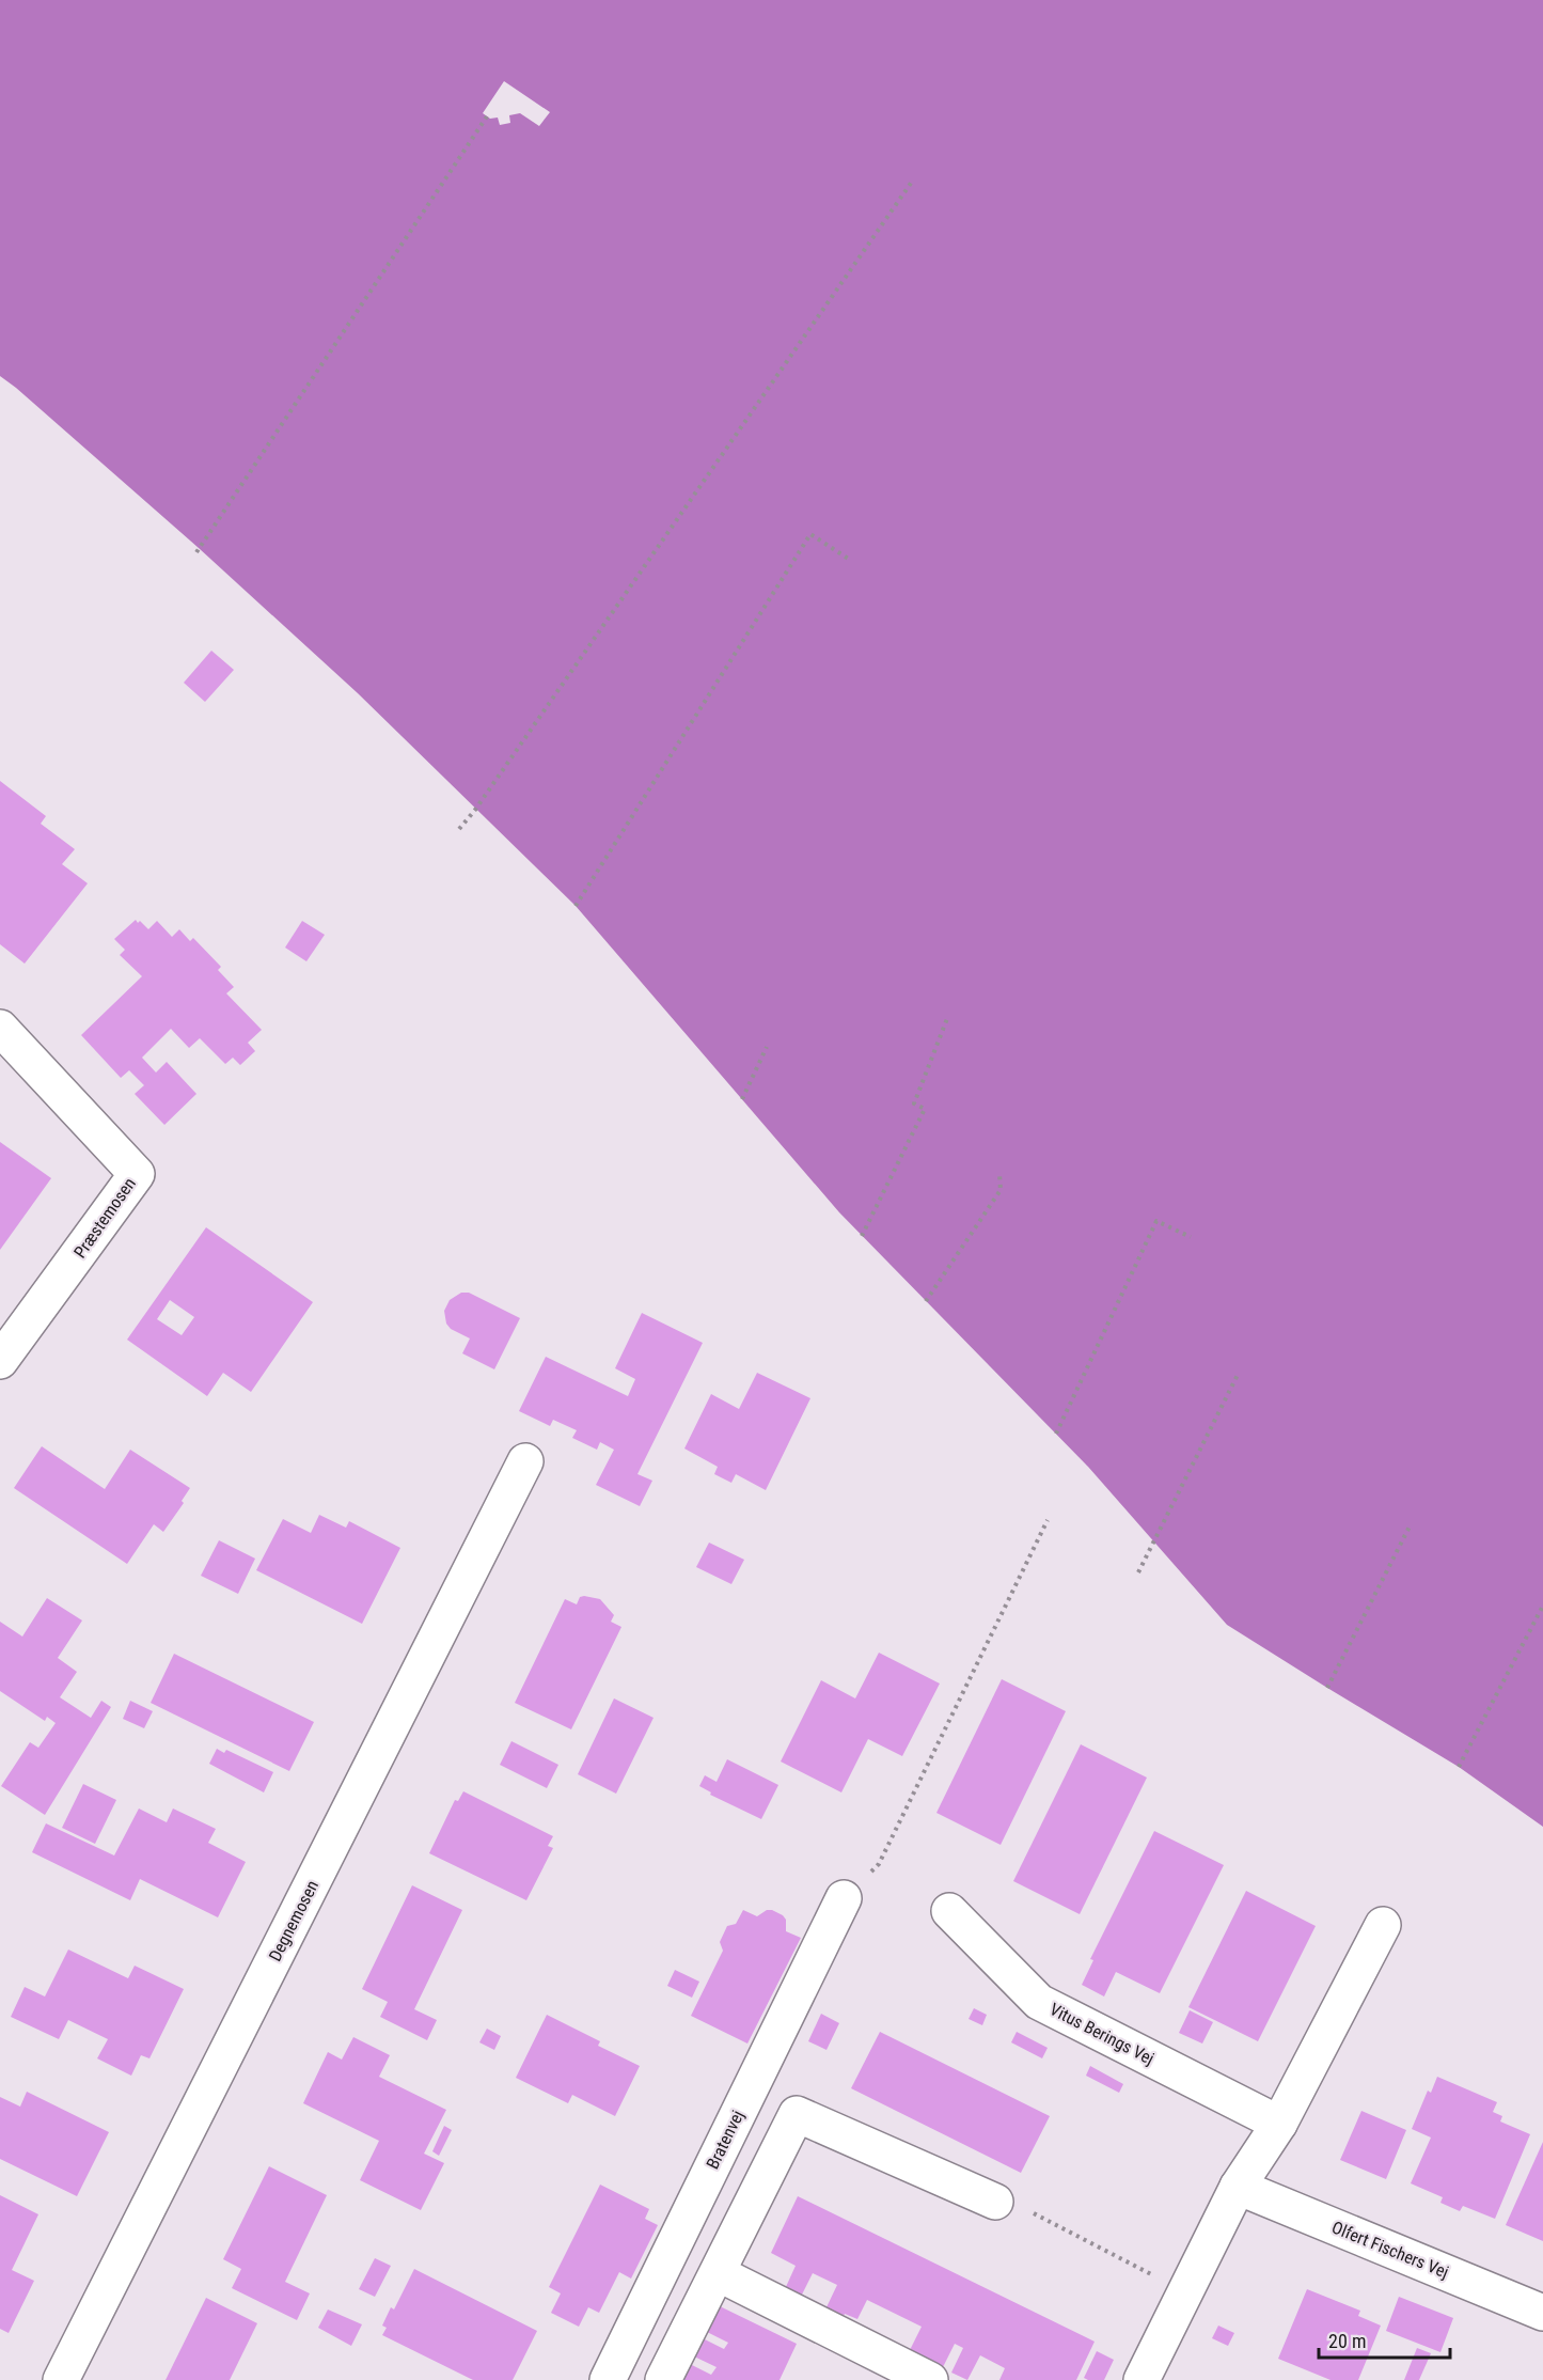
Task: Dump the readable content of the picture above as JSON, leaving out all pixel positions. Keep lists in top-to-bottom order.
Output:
{
  "streets": {
    "street": [
      "Præstemosen",
      "Degnemosen",
      "Vitus Berings Vej",
      "Bratenvej",
      "Olfert Fischers Vej"
    ]
  },
  "scale_bar": "20 m"
}
